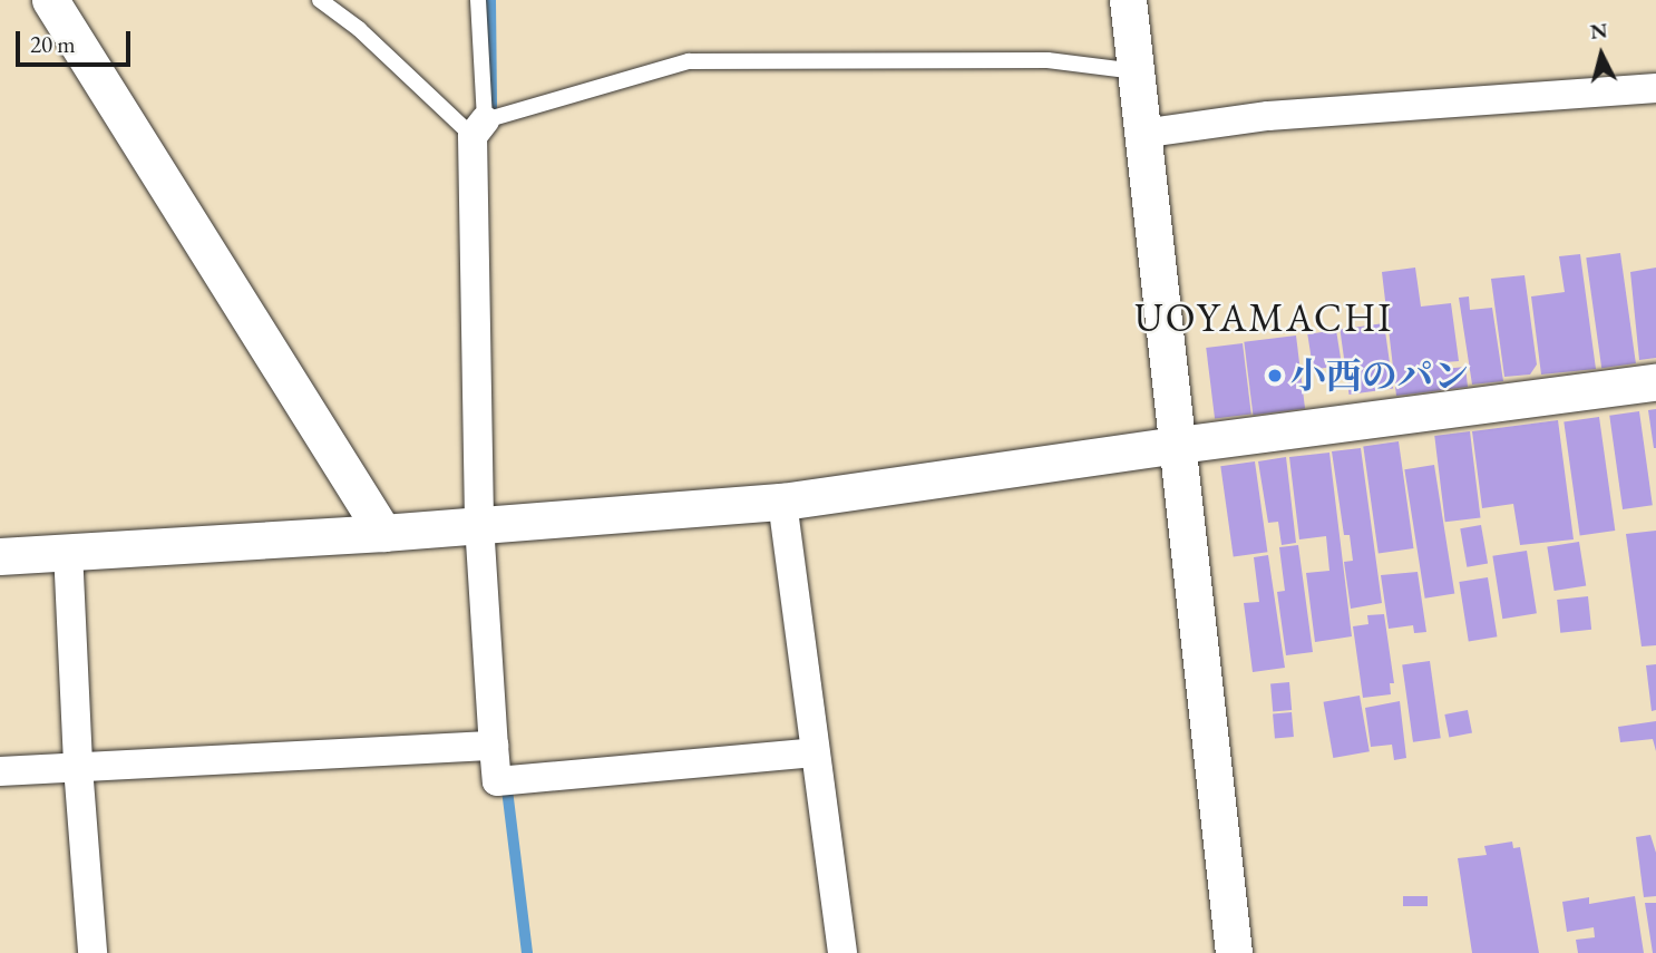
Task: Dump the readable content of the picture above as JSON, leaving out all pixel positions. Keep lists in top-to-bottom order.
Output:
{
  "districts": ["UOYAMACHI"],
  "places": ["小西のパン"],
  "scale_bar": "20 m",
  "north": "top"
}
